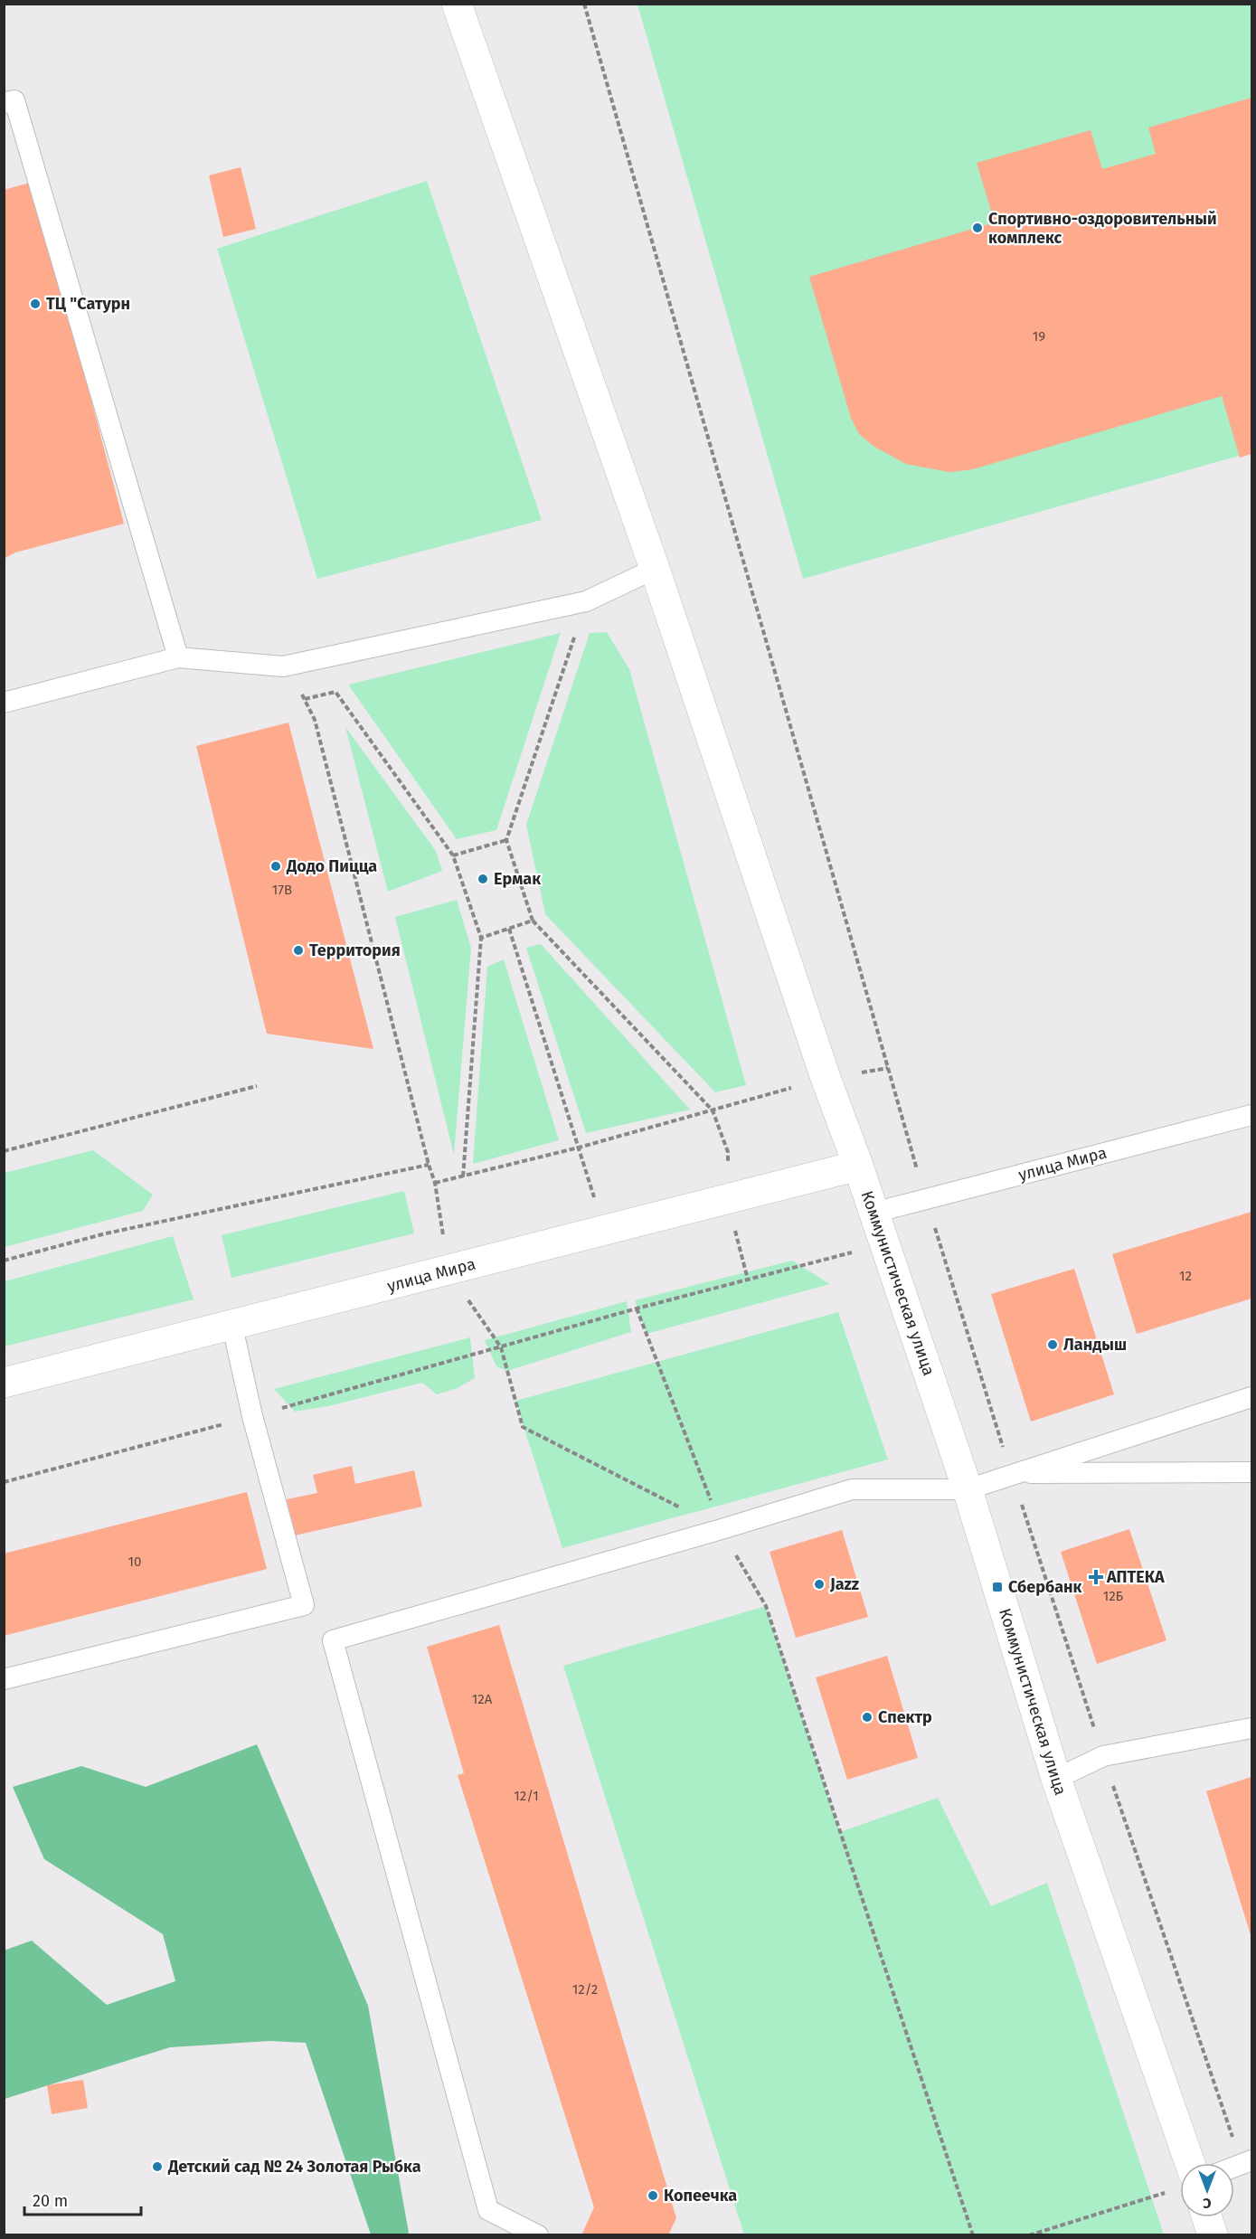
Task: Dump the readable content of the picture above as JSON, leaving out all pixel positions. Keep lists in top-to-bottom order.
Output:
{
  "streets": {
    "street": ["улица Мира", "Коммунистическая улица"]
  },
  "crossings": [
    ["улица Мира", "Коммунистическая улица"]
  ],
  "places": {
    "other": [
      "Спортивно-оздоровительный комплекс",
      "ТЦ \"Сатурн",
      "Додо Пицца",
      "Ермак",
      "Территория",
      "Ландыш",
      "Jazz",
      "Спектр",
      "Детский сад № 24 Золотая Рыбка",
      "Копеечка"
    ],
    "health": ["АПТЕКА"],
    "transit": ["Сбербанк"]
  },
  "house_numbers": [
    "19",
    "17В",
    "12",
    "10",
    "12Б",
    "12А",
    "12/1",
    "12/2"
  ],
  "scale_bar": "20 m",
  "north": "bottom"
}
